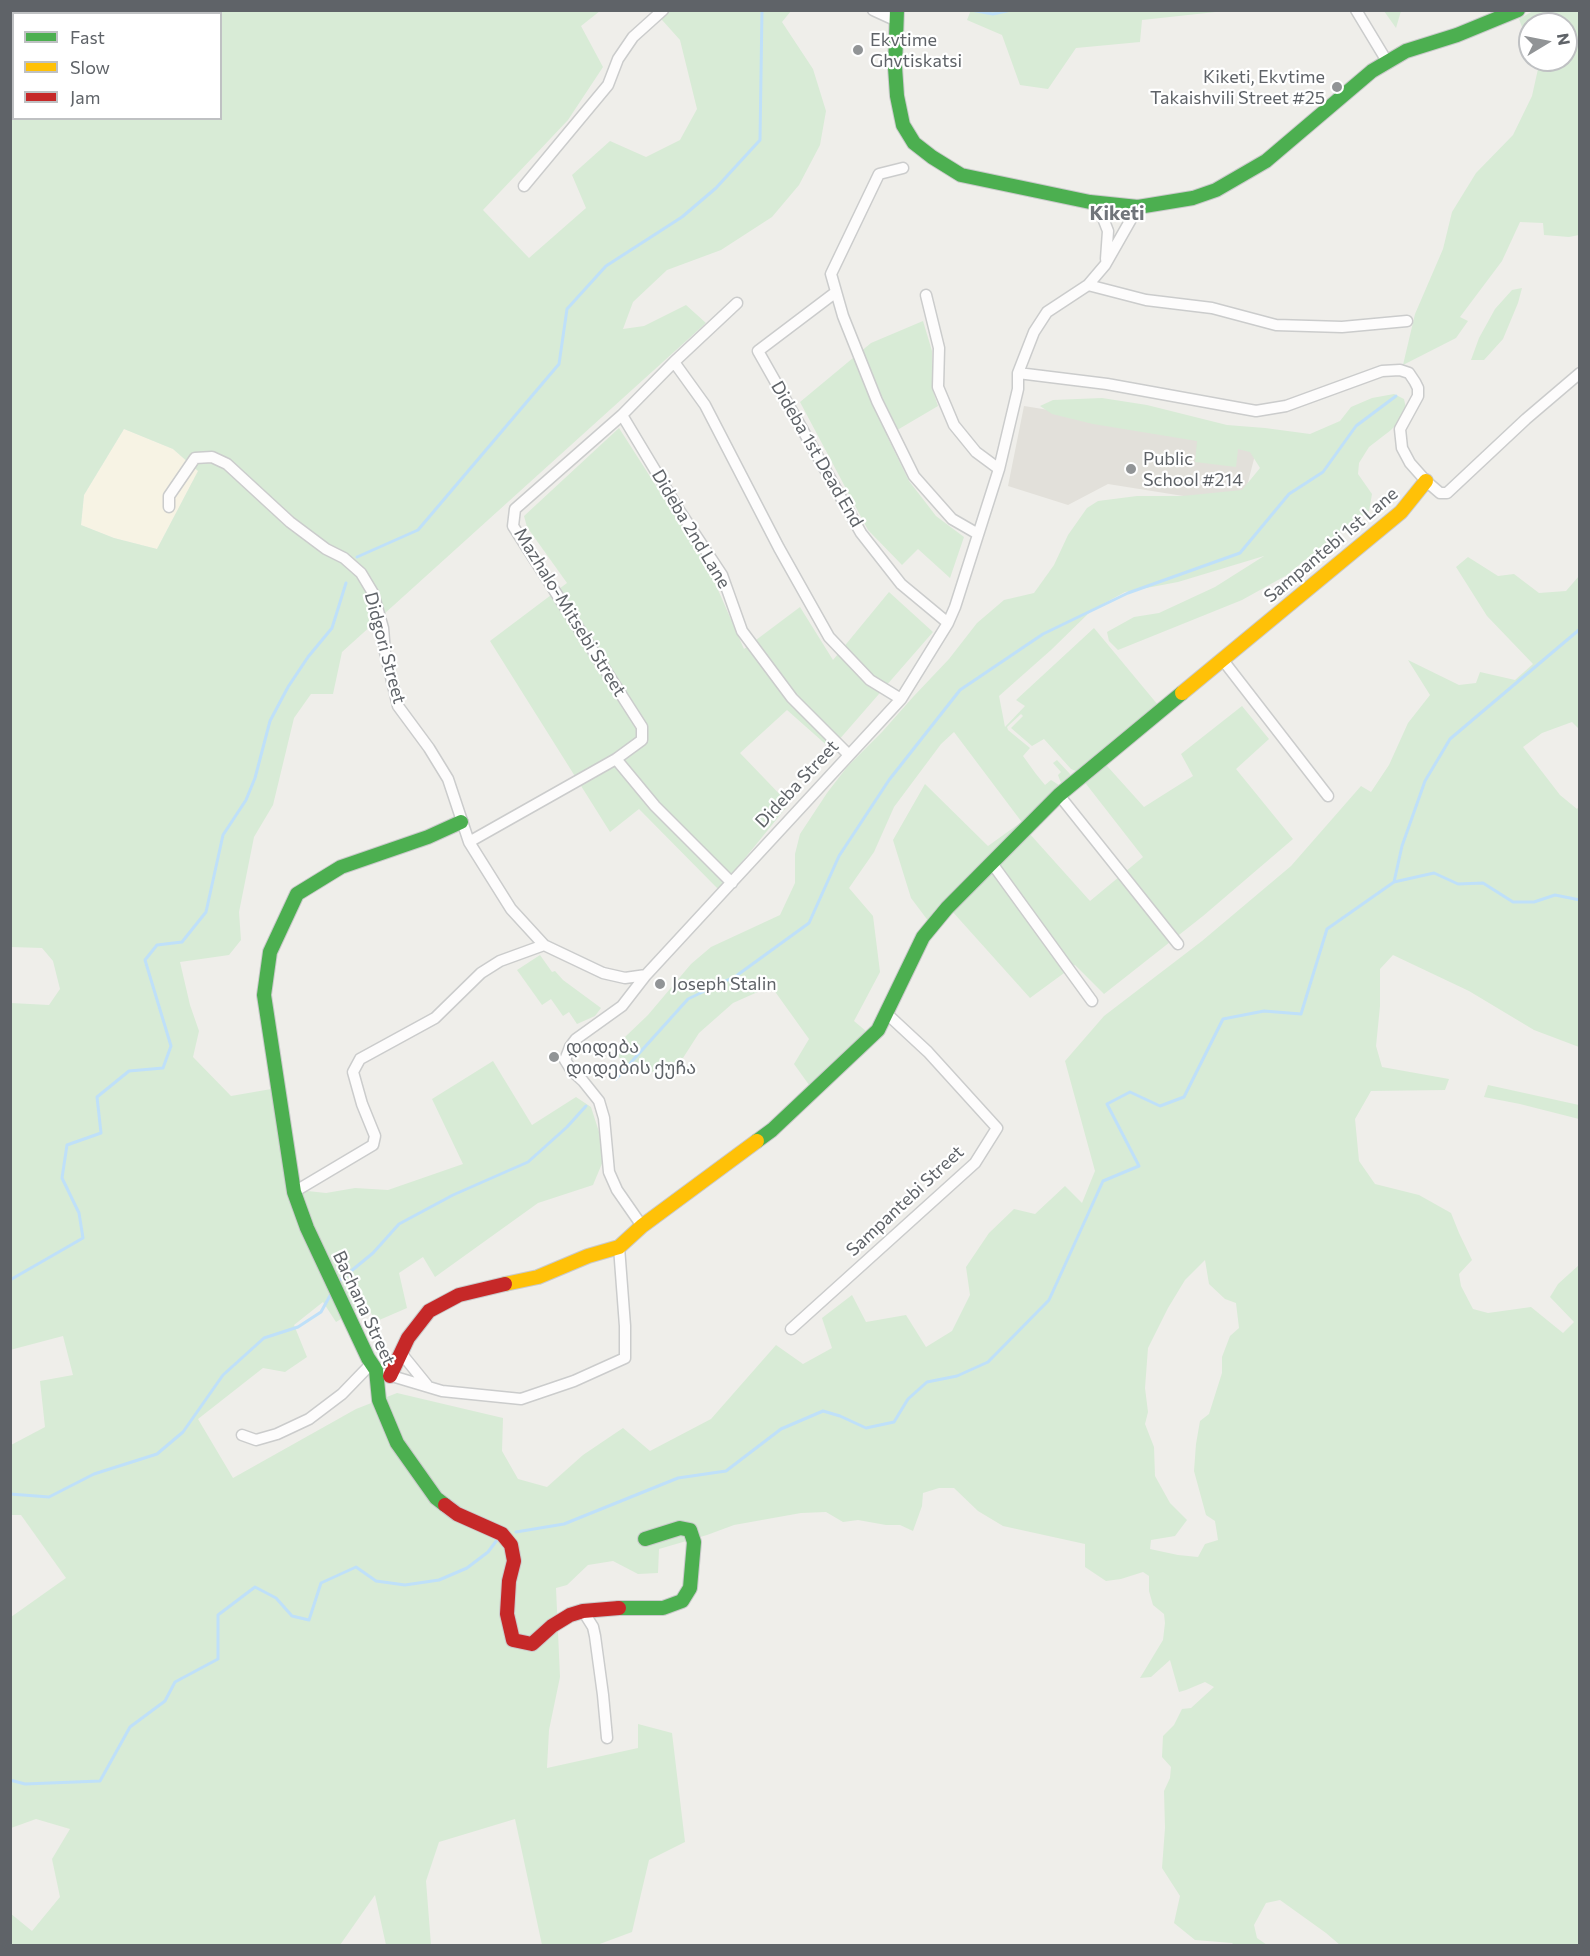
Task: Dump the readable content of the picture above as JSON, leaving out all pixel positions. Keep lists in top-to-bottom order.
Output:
{
  "streets": {
    "street": [
      "Dideba 1st Dead End",
      "Dideba 2nd Lane",
      "Sampantebi 1st Lane",
      "Mazhalo-Mitsebi Street",
      "Didgori Street",
      "Dideba Street",
      "Sampantebi Street",
      "Bachana Street"
    ]
  },
  "crossings": [
    ["Dideba 1st Dead End", "Dideba Street"],
    ["Dideba 2nd Lane", "Mazhalo-Mitsebi Street"],
    ["Dideba 2nd Lane", "Dideba Street"],
    ["Sampantebi 1st Lane", "Sampantebi Street"],
    ["Mazhalo-Mitsebi Street", "Didgori Street"],
    ["Didgori Street", "Dideba Street"],
    ["Didgori Street", "Bachana Street"]
  ],
  "districts": ["Kiketi"],
  "places": [
    "Ekvtime Ghvtiskatsi",
    "Kiketi, Ekvtime Takaishvili Street #25",
    "Public School #214",
    "Joseph Stalin",
    "დიდება დიდების ქუჩა"
  ],
  "legend": ["Fast", "Slow", "Jam"],
  "north": "right"
}
